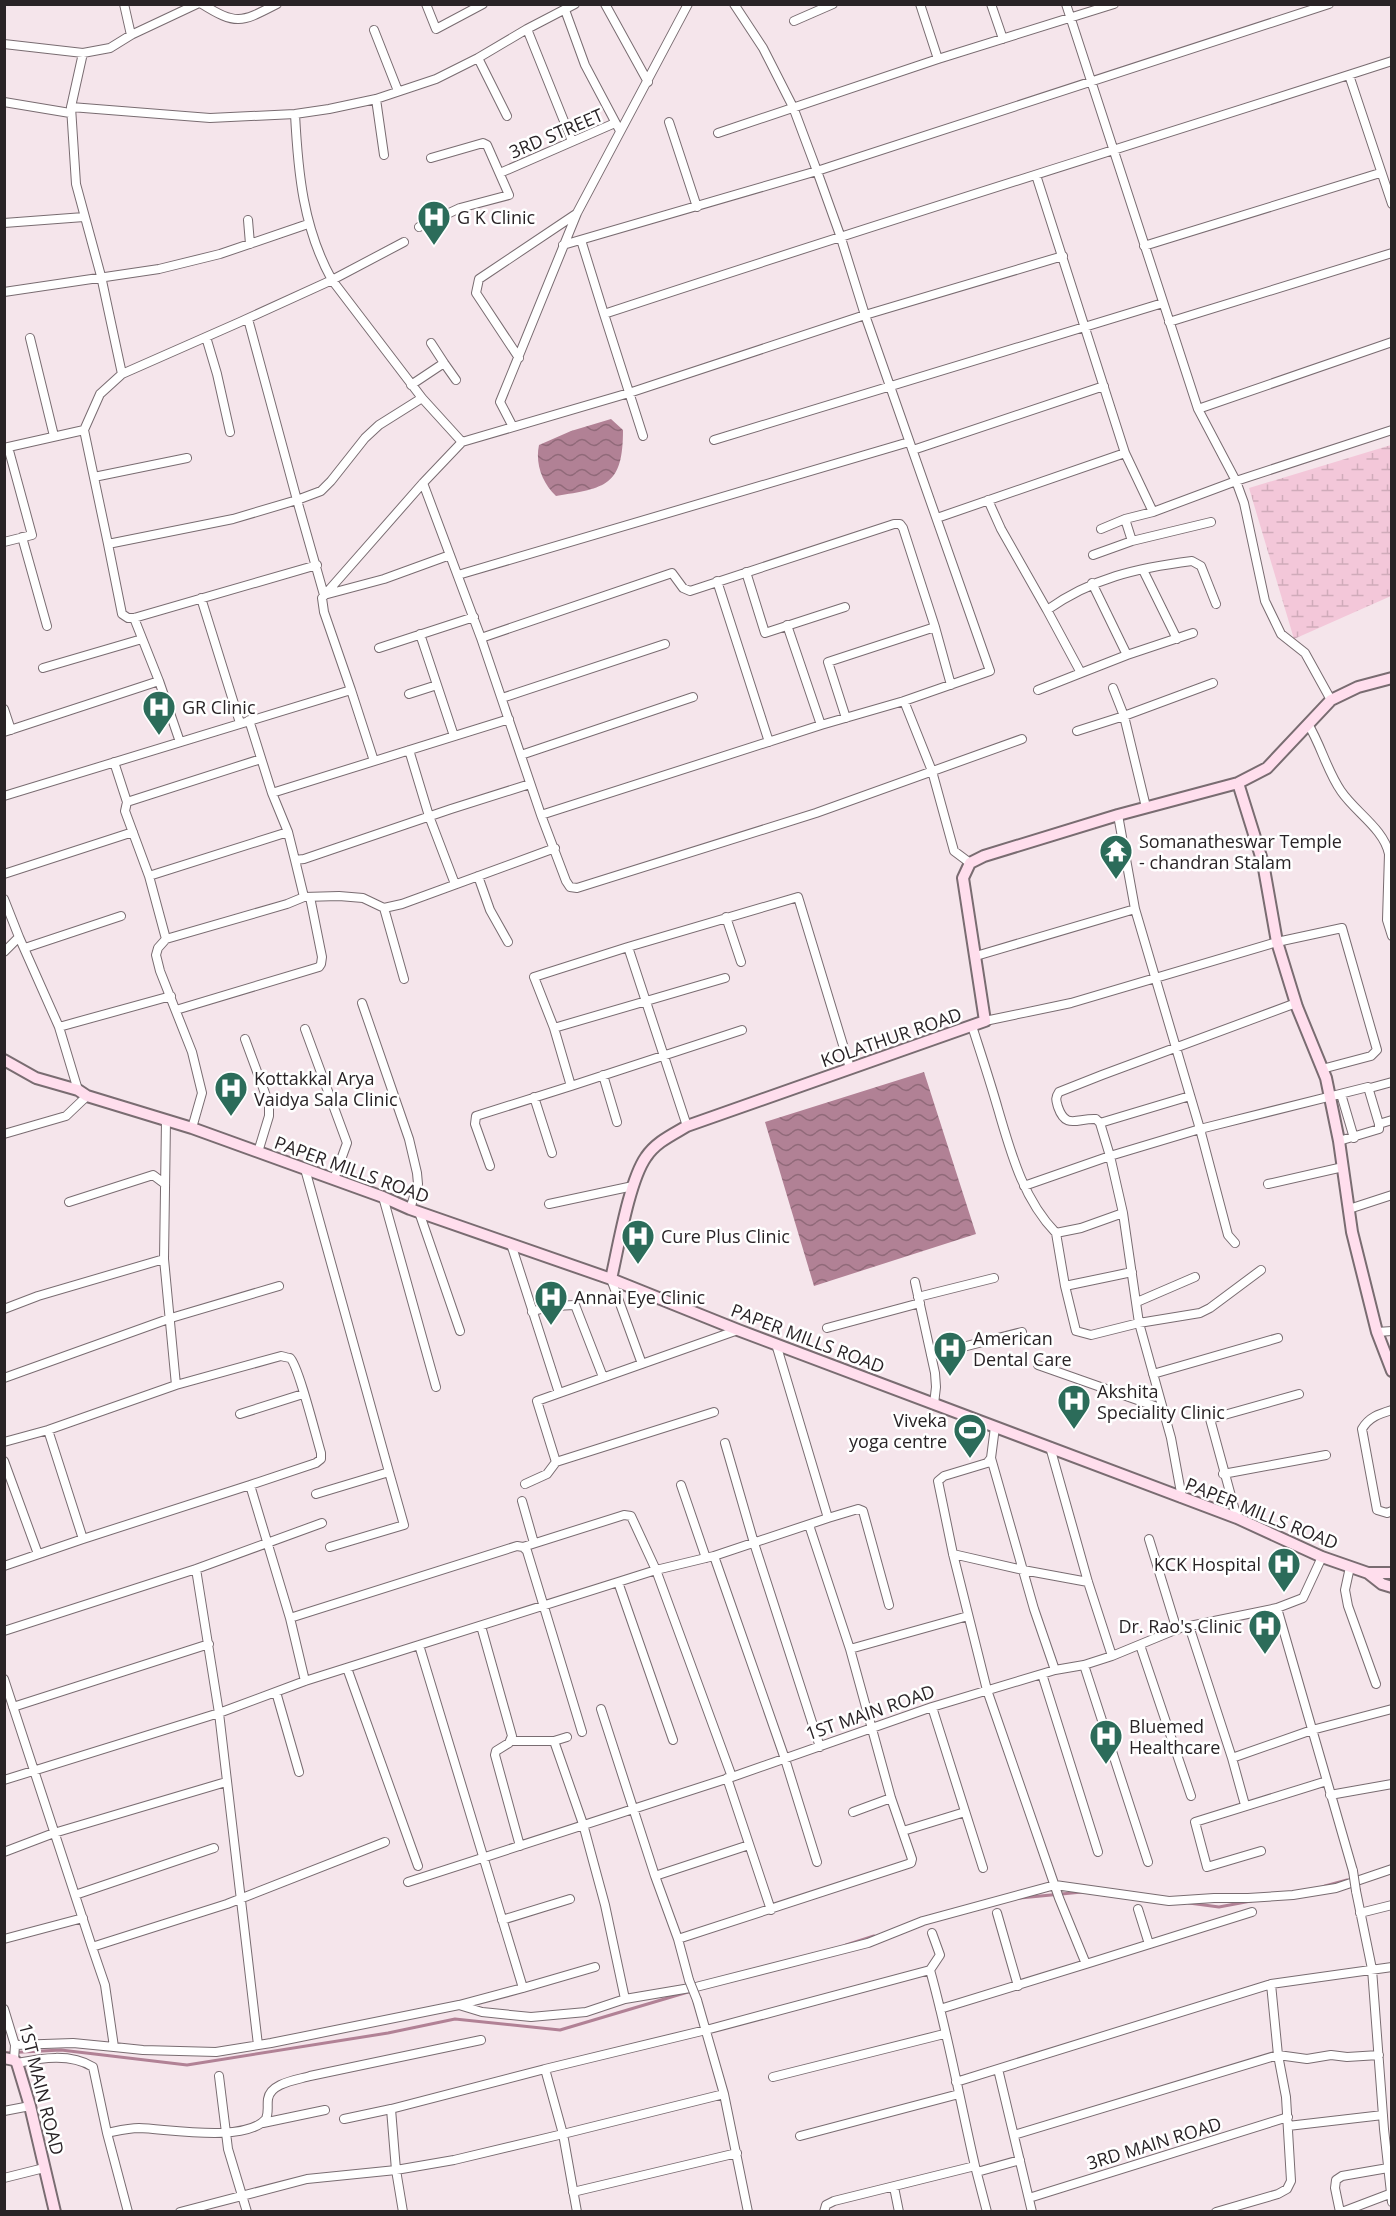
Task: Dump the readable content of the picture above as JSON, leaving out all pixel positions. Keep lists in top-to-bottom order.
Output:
{
  "streets": {
    "main road": ["KOLATHUR ROAD", "PAPER MILLS ROAD", "1ST MAIN ROAD"],
    "street": ["3RD STREET", "3RD MAIN ROAD"]
  },
  "crossings": [
    ["KOLATHUR ROAD", "PAPER MILLS ROAD"],
    ["PAPER MILLS ROAD", "1ST MAIN ROAD"]
  ],
  "places": {
    "hospital": [
      "G K Clinic",
      "GR Clinic",
      "Kottakkal Arya Vaidya Sala Clinic",
      "Cure Plus Clinic",
      "Annai Eye Clinic",
      "American Dental Care",
      "Akshita Speciality Clinic",
      "KCK Hospital",
      "Dr. Rao's Clinic",
      "Bluemed Healthcare"
    ],
    "temple": ["Somanatheswar Temple - chandran Stalam"],
    "sports": ["Viveka yoga centre"]
  }
}
